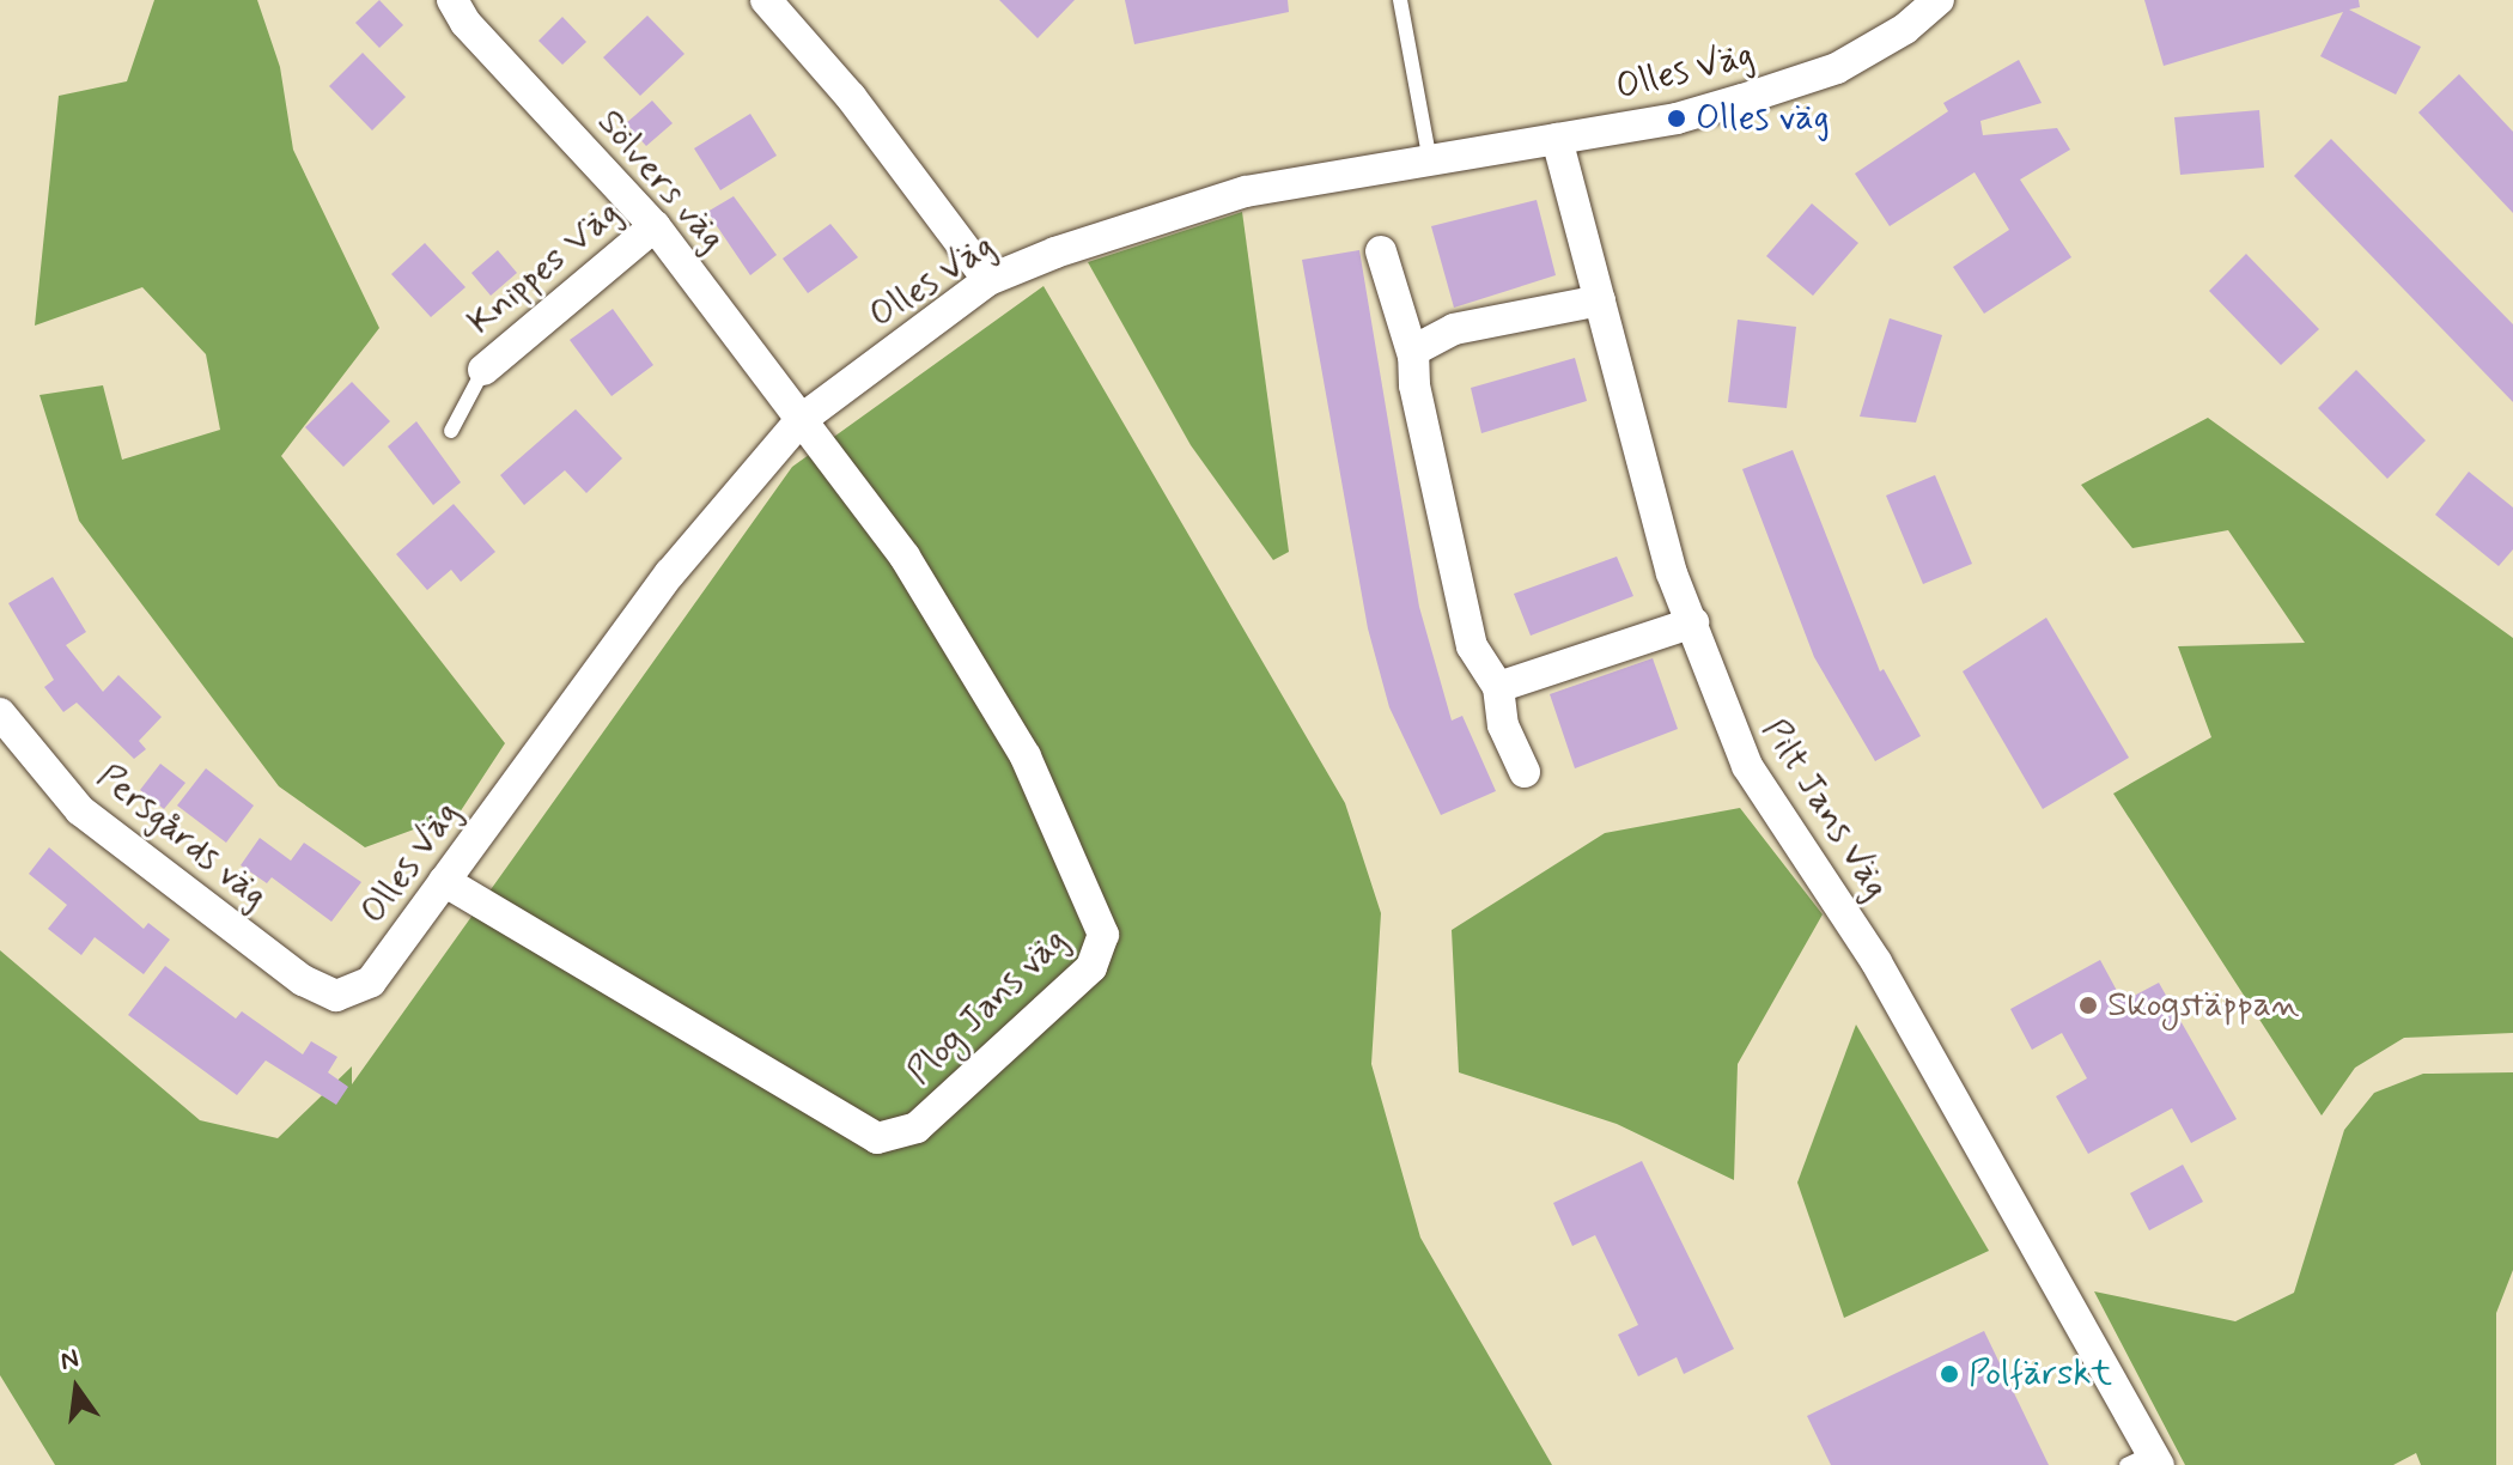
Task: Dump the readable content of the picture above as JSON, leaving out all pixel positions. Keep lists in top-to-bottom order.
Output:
{
  "streets": {
    "street": [
      "Olles Väg",
      "Sölvers väg",
      "Knippes Väg",
      "Pilt Jans Väg",
      "Persgårds väg",
      "Plog Jans väg"
    ]
  },
  "crossings": [
    ["Olles Väg", "Sölvers väg"],
    ["Olles Väg", "Pilt Jans Väg"],
    ["Olles Väg", "Persgårds väg"],
    ["Olles Väg", "Plog Jans väg"],
    ["Sölvers väg", "Knippes Väg"],
    ["Sölvers väg", "Plog Jans väg"]
  ],
  "places": ["Olles väg", "Skogstäppan", "Polfärskt"],
  "north": "top"
}
